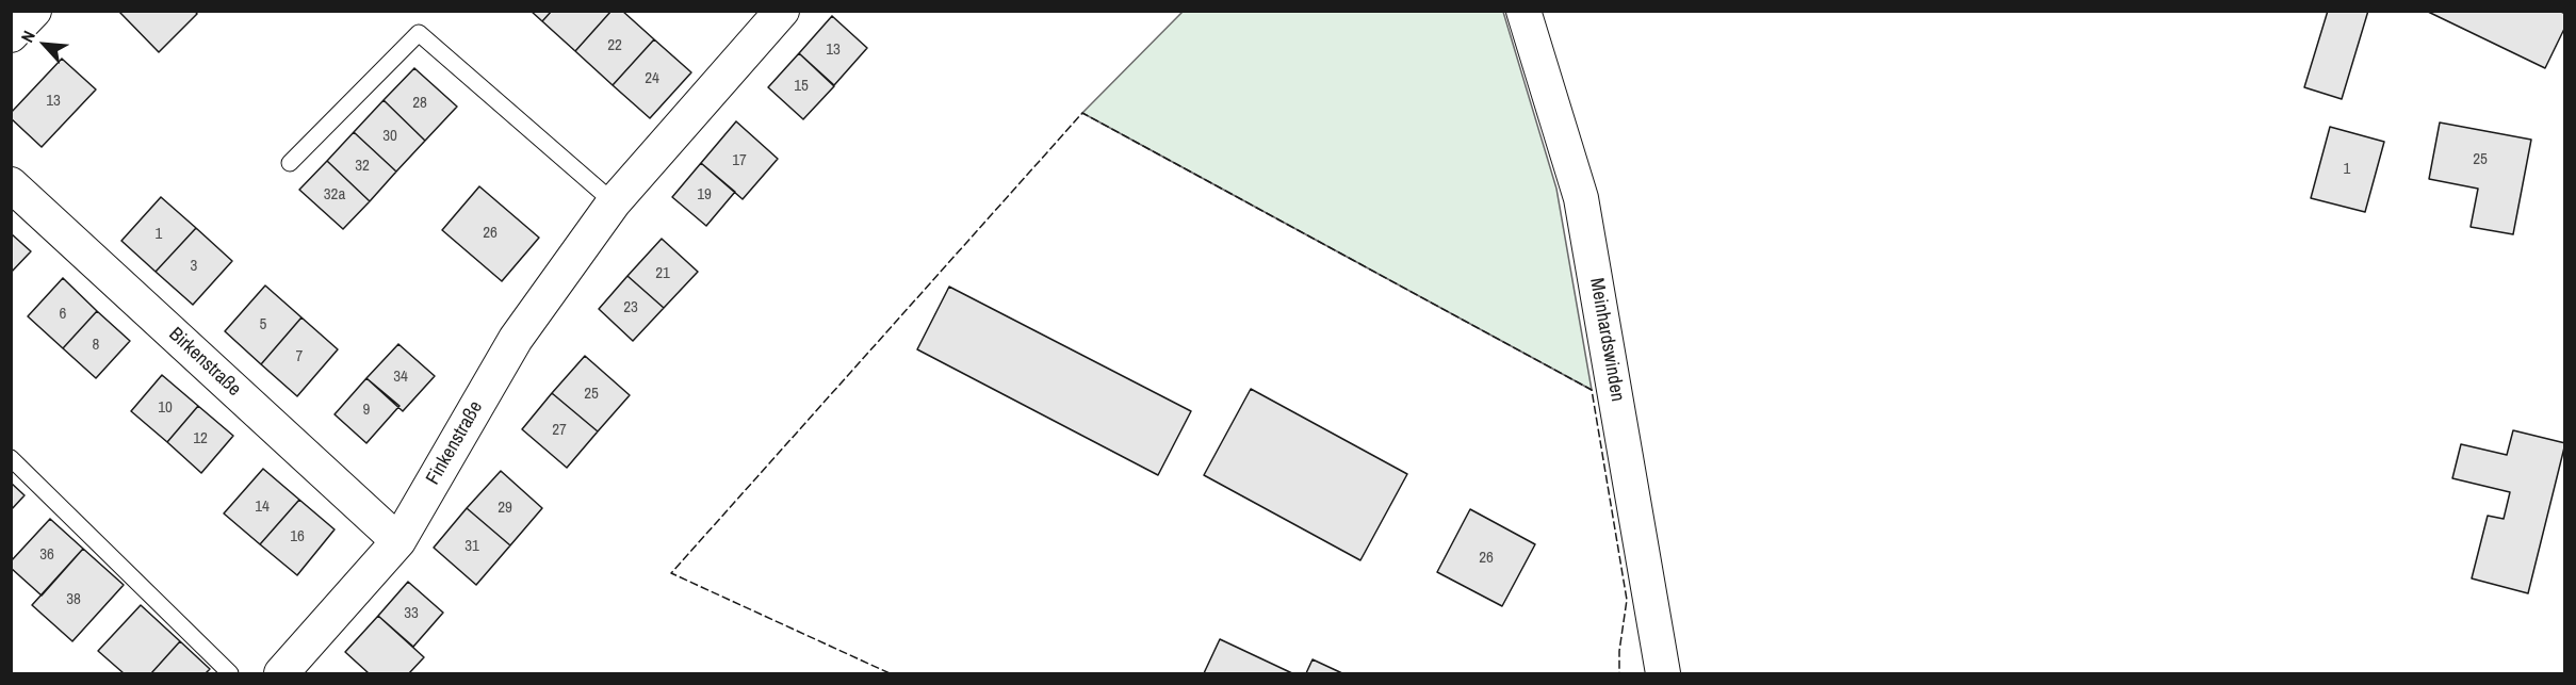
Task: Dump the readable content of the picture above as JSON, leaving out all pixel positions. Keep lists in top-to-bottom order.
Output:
{
  "streets": {
    "street": ["Meinhardswinden", "Birkenstraße", "Finkenstraße"]
  },
  "crossings": [
    ["Birkenstraße", "Finkenstraße"]
  ],
  "house_numbers": [
    "22",
    "13",
    "24",
    "15",
    "13",
    "28",
    "30",
    "25",
    "17",
    "32",
    "1",
    "32a",
    "19",
    "26",
    "1",
    "3",
    "21",
    "23",
    "6",
    "5",
    "8",
    "7",
    "34",
    "25",
    "10",
    "9",
    "27",
    "12",
    "14",
    "29",
    "16",
    "31",
    "36",
    "26",
    "38",
    "33"
  ],
  "north": "top left"
}
